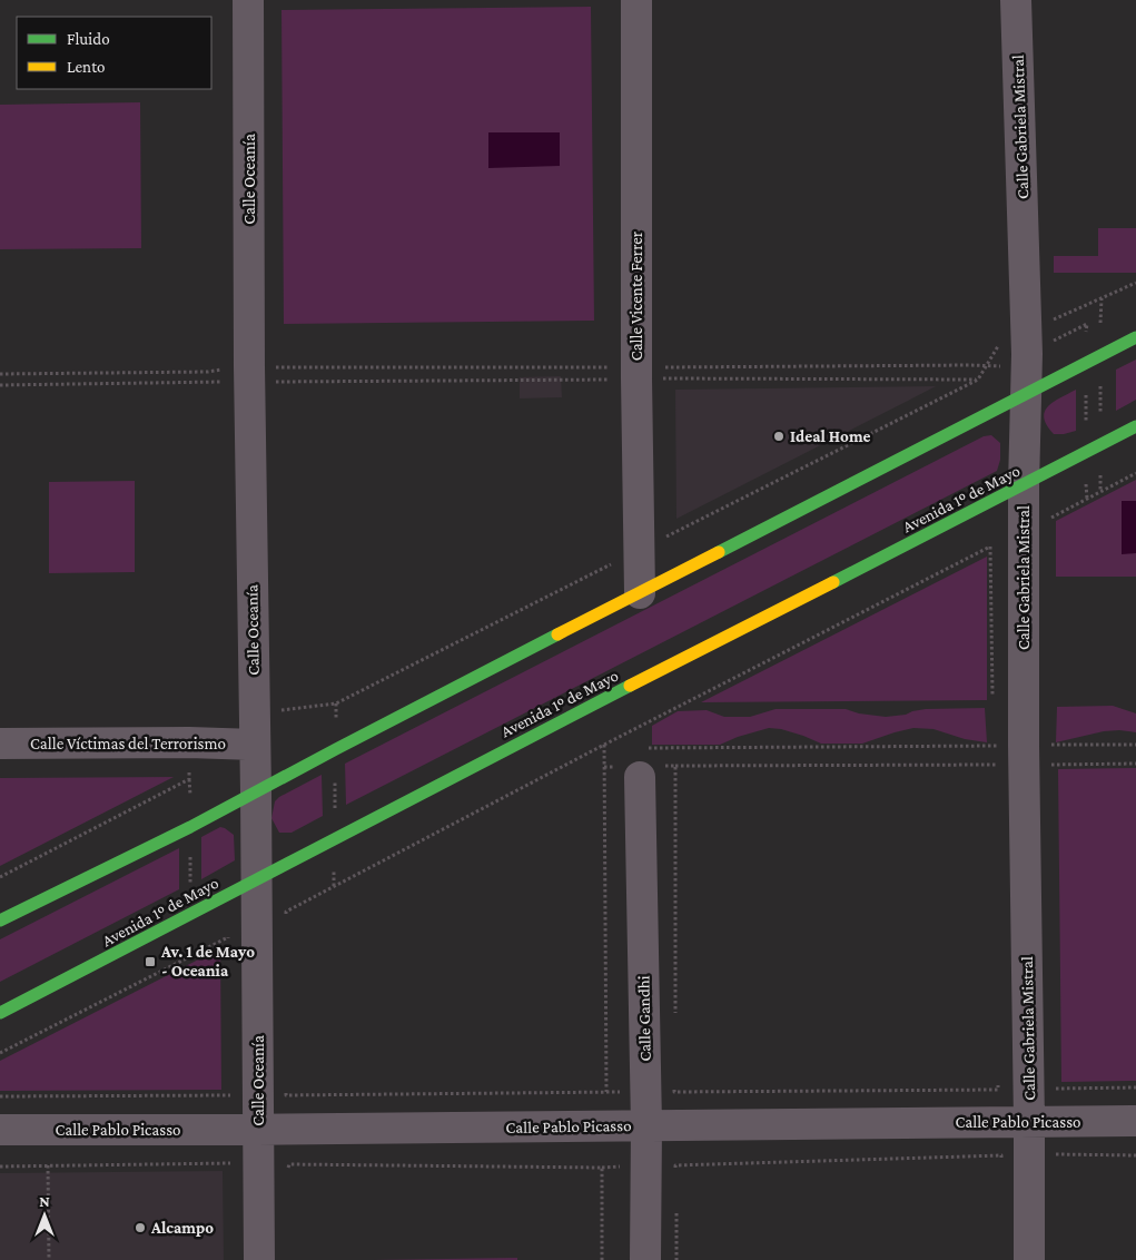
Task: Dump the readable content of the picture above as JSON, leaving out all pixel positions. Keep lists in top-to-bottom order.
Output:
{
  "streets": {
    "street": [
      "Calle Gabriela Mistral",
      "Calle Oceanía",
      "Calle Vicente Ferrer",
      "Avenida 1º de Mayo",
      "Calle Víctimas del Terrorismo",
      "Calle Gandhi",
      "Calle Pablo Picasso"
    ]
  },
  "crossings": [
    ["Calle Gabriela Mistral", "Avenida 1º de Mayo"],
    ["Calle Gabriela Mistral", "Calle Pablo Picasso"],
    ["Calle Oceanía", "Avenida 1º de Mayo"],
    ["Calle Oceanía", "Calle Víctimas del Terrorismo"],
    ["Calle Oceanía", "Calle Pablo Picasso"],
    ["Calle Gandhi", "Calle Pablo Picasso"]
  ],
  "places": {
    "other": ["Ideal Home", "Alcampo"],
    "transit": ["Av. 1 de Mayo - Oceania"]
  },
  "legend": ["Fluido", "Lento"],
  "north": "top"
}
